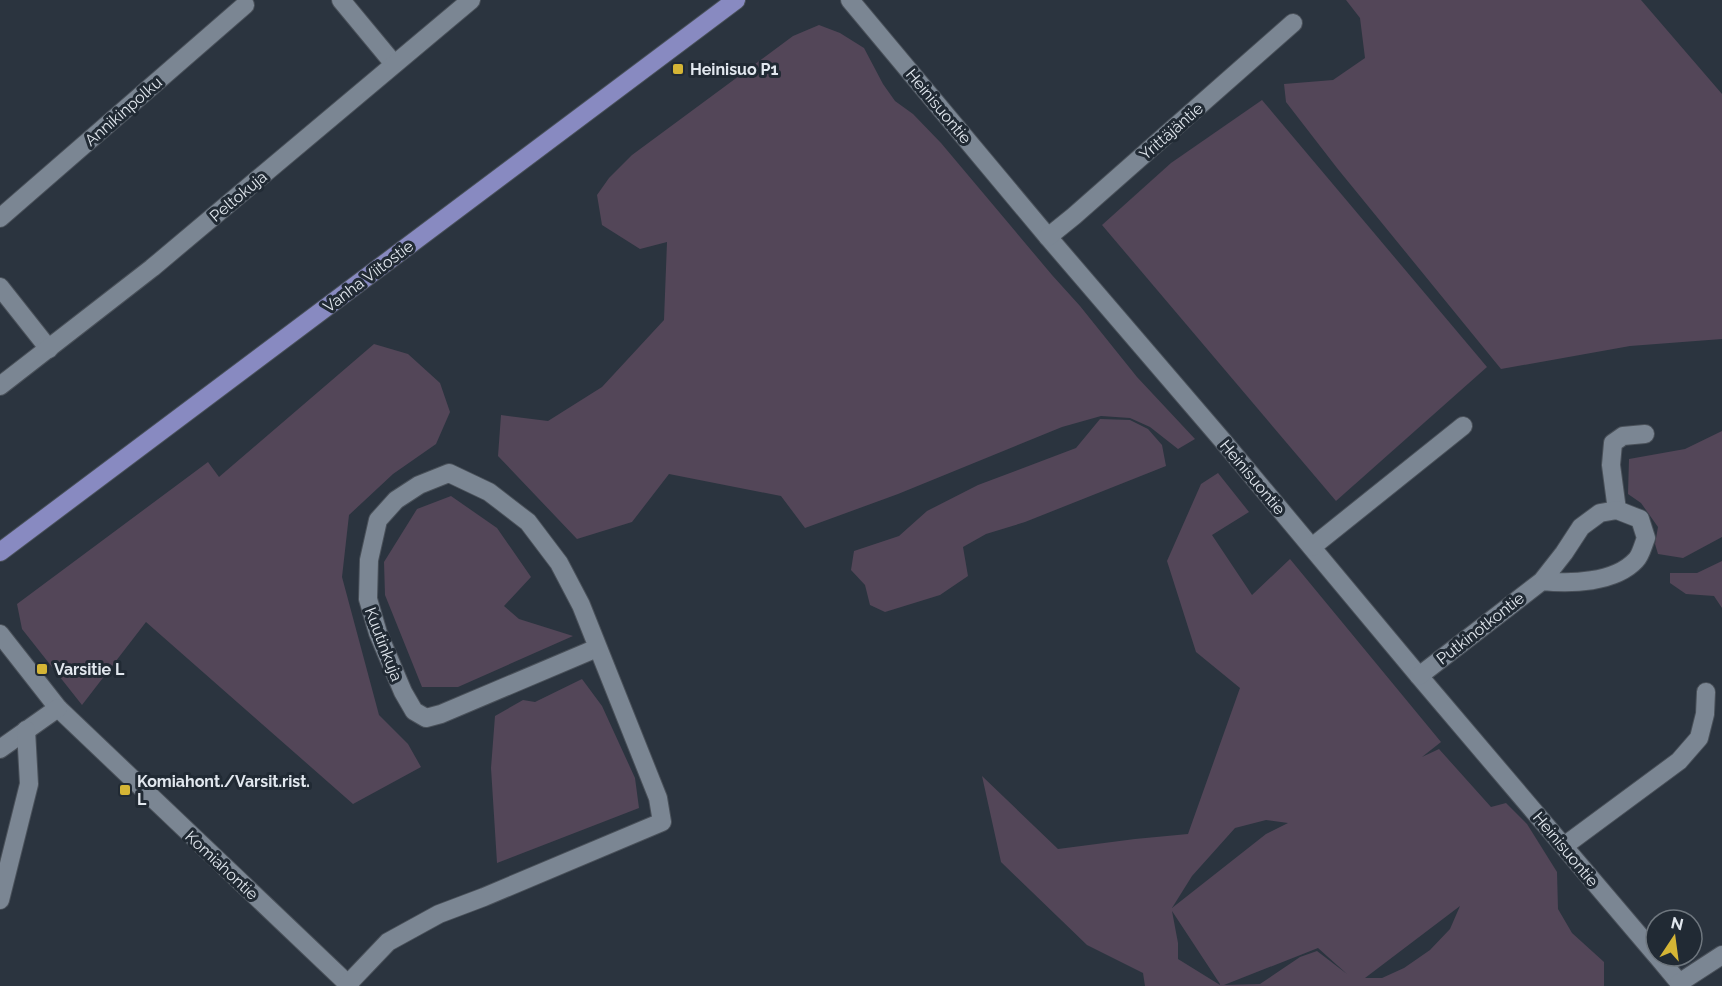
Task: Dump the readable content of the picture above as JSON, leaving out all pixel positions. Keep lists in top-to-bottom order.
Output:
{
  "streets": {
    "main road": ["Vanha Viitostie"],
    "street": [
      "Heinisuontie",
      "Annikinpolku",
      "Yrittäjäntie",
      "Peltokuja",
      "Putkinotkontie",
      "Kuutinkuja",
      "Komiahontie"
    ]
  },
  "crossings": [
    ["Heinisuontie", "Yrittäjäntie"],
    ["Heinisuontie", "Putkinotkontie"],
    ["Kuutinkuja", "Komiahontie"]
  ],
  "places": {
    "transit": ["Heinisuo P1", "Varsitie L", "Komiahont./Varsit.rist. L"]
  },
  "north": "top"
}
